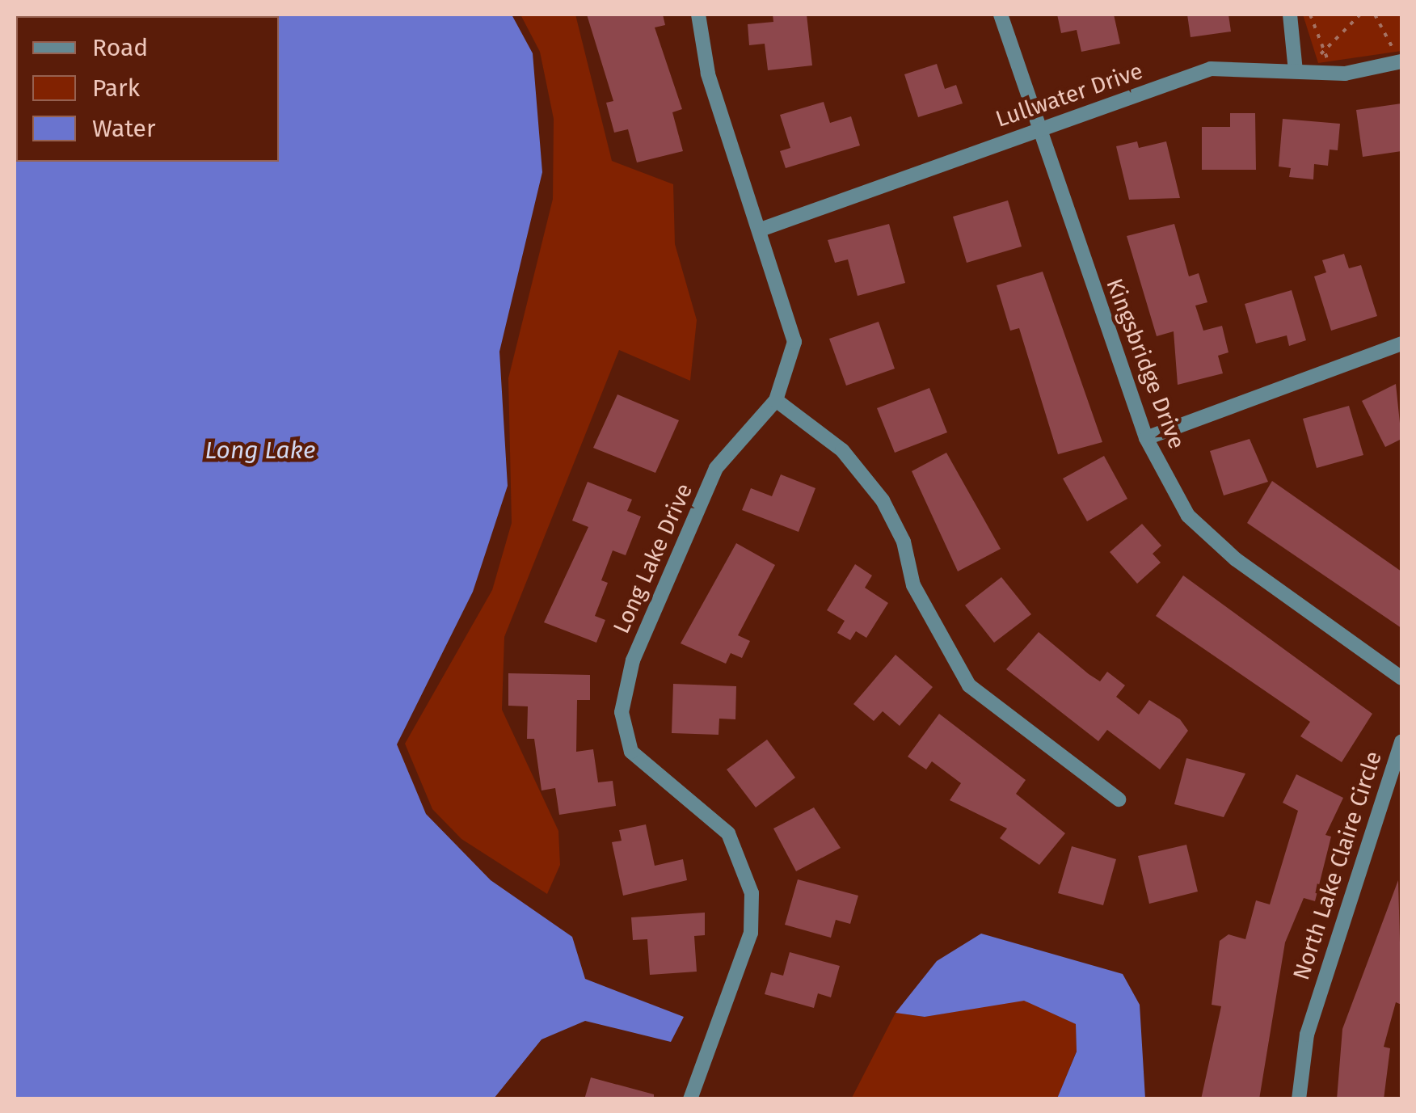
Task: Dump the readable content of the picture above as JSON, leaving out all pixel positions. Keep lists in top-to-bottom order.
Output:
{
  "streets": {
    "street": [
      "Lullwater Drive",
      "Kingsbridge Drive",
      "Long Lake Drive",
      "North Lake Claire Circle"
    ]
  },
  "crossings": [
    ["Lullwater Drive", "Kingsbridge Drive"],
    ["Lullwater Drive", "Long Lake Drive"]
  ],
  "water": ["Long Lake"],
  "legend": ["Road", "Park", "Water"]
}
